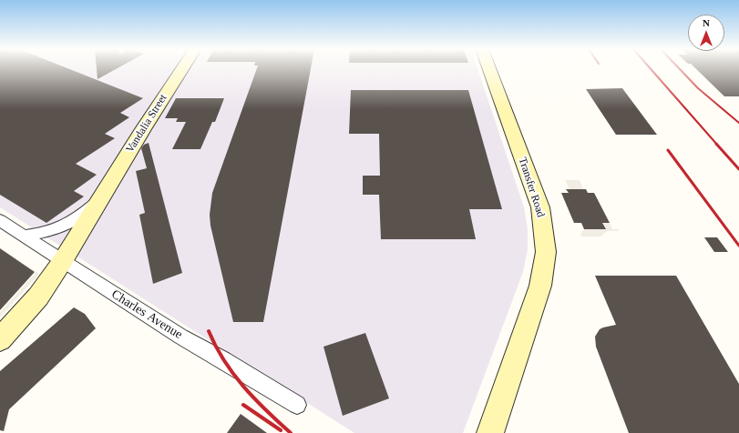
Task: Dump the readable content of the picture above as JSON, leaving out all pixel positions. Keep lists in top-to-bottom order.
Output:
{
  "streets": {
    "main road": ["Vandalia Street", "Transfer Road"],
    "street": ["Charles Avenue"]
  },
  "crossings": [
    ["Vandalia Street", "Charles Avenue"]
  ],
  "north": "top"
}
